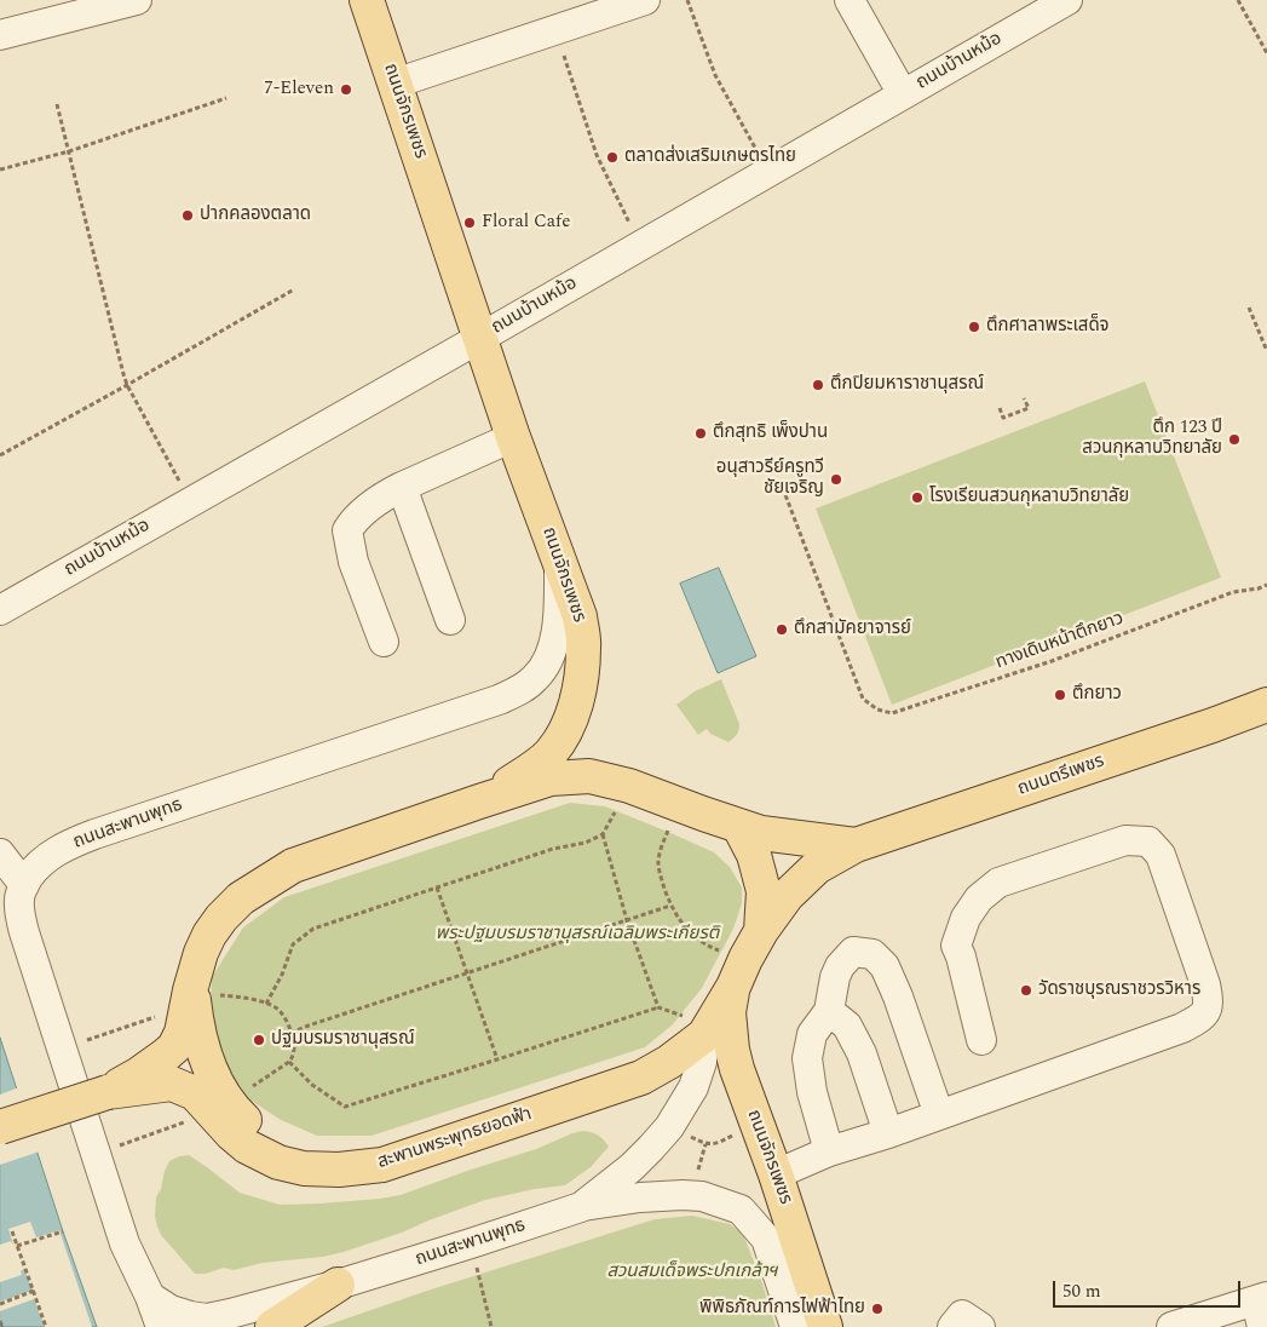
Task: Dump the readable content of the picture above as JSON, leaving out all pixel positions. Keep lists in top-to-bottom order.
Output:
{
  "streets": {
    "main road": ["ถนนจักรเพชร", "ถนนตรีเพชร", "สะพานพระพุทธยอดฟ้า"],
    "street": ["ถนนบ้านหม้อ", "ถนนสะพานพุทธ"],
    "path": ["ทางเดินหน้าตึกยาว"]
  },
  "crossings": [
    ["ถนนบ้านหม้อ", "ถนนจักรเพชร"],
    ["ถนนจักรเพชร", "ถนนตรีเพชร"],
    ["ถนนจักรเพชร", "ถนนสะพานพุทธ"],
    ["ถนนจักรเพชร", "สะพานพระพุทธยอดฟ้า"],
    ["ถนนสะพานพุทธ", "สะพานพระพุทธยอดฟ้า"]
  ],
  "parks": ["พระปฐมบรมราชานุสรณ์เฉลิมพระเกียรติ", "สวนสมเด็จพระปกเกล้าฯ"],
  "places": [
    "7-Eleven",
    "ตลาดส่งเสริมเกษตรไทย",
    "ปากคลองตลาด",
    "Floral Cafe",
    "ตึกศาลาพระเสด็จ",
    "ตึกปิยมหาราชานุสรณ์",
    "ตึกสุทธิ เพ็งปาน",
    "ตึก 123 ปี สวนกุหลาบวิทยาลัย",
    "อนุสาวรีย์ครูทวี ชัยเจริญ",
    "โรงเรียนสวนกุหลาบวิทยาลัย",
    "ตึกสามัคยาจารย์",
    "ตึกยาว",
    "วัดราชบุรณราชวรวิหาร",
    "ปฐมบรมราชานุสรณ์",
    "พิพิธภัณฑ์การไฟฟ้าไทย"
  ],
  "scale_bar": "50 m"
}
